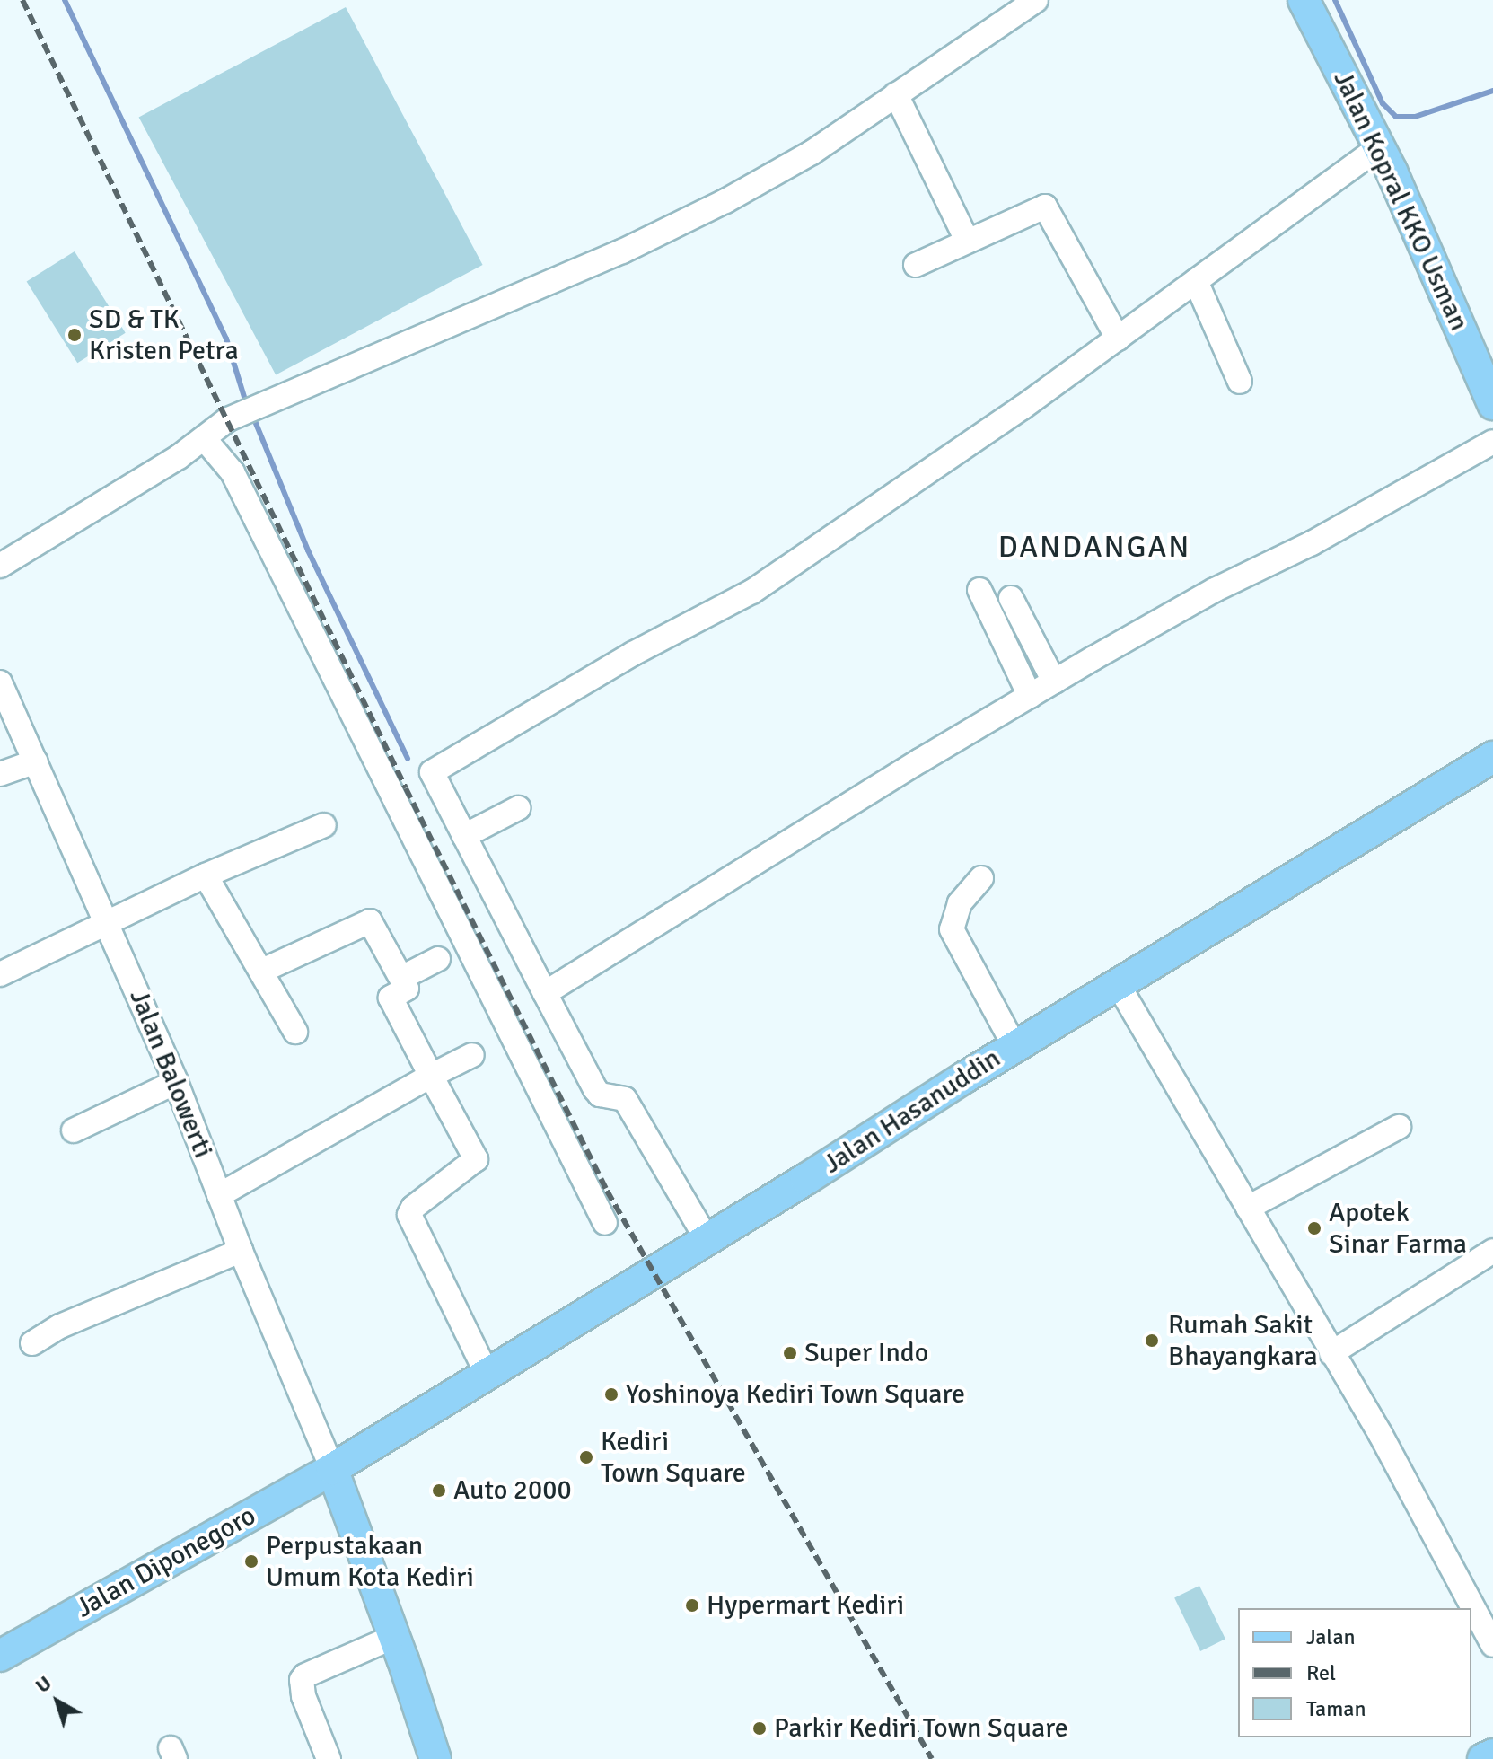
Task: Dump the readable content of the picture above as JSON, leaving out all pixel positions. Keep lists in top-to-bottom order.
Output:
{
  "streets": {
    "main road": ["Jalan Kopral KKO Usman", "Jalan Hasanuddin", "Jalan Diponegoro"],
    "street": ["Jalan Balowerti"]
  },
  "crossings": [
    ["Jalan Balowerti", "Jalan Hasanuddin"],
    ["Jalan Balowerti", "Jalan Diponegoro"],
    ["Jalan Hasanuddin", "Jalan Diponegoro"]
  ],
  "districts": ["DANDANGAN"],
  "places": [
    "SD & TK Kristen Petra",
    "Apotek Sinar Farma",
    "Rumah Sakit Bhayangkara",
    "Super Indo",
    "Yoshinoya Kediri Town Square",
    "Kediri Town Square",
    "Auto 2000",
    "Perpustakaan Umum Kota Kediri",
    "Hypermart Kediri",
    "Parkir Kediri Town Square"
  ],
  "legend": ["Jalan", "Rel", "Taman"],
  "north": "top left"
}
